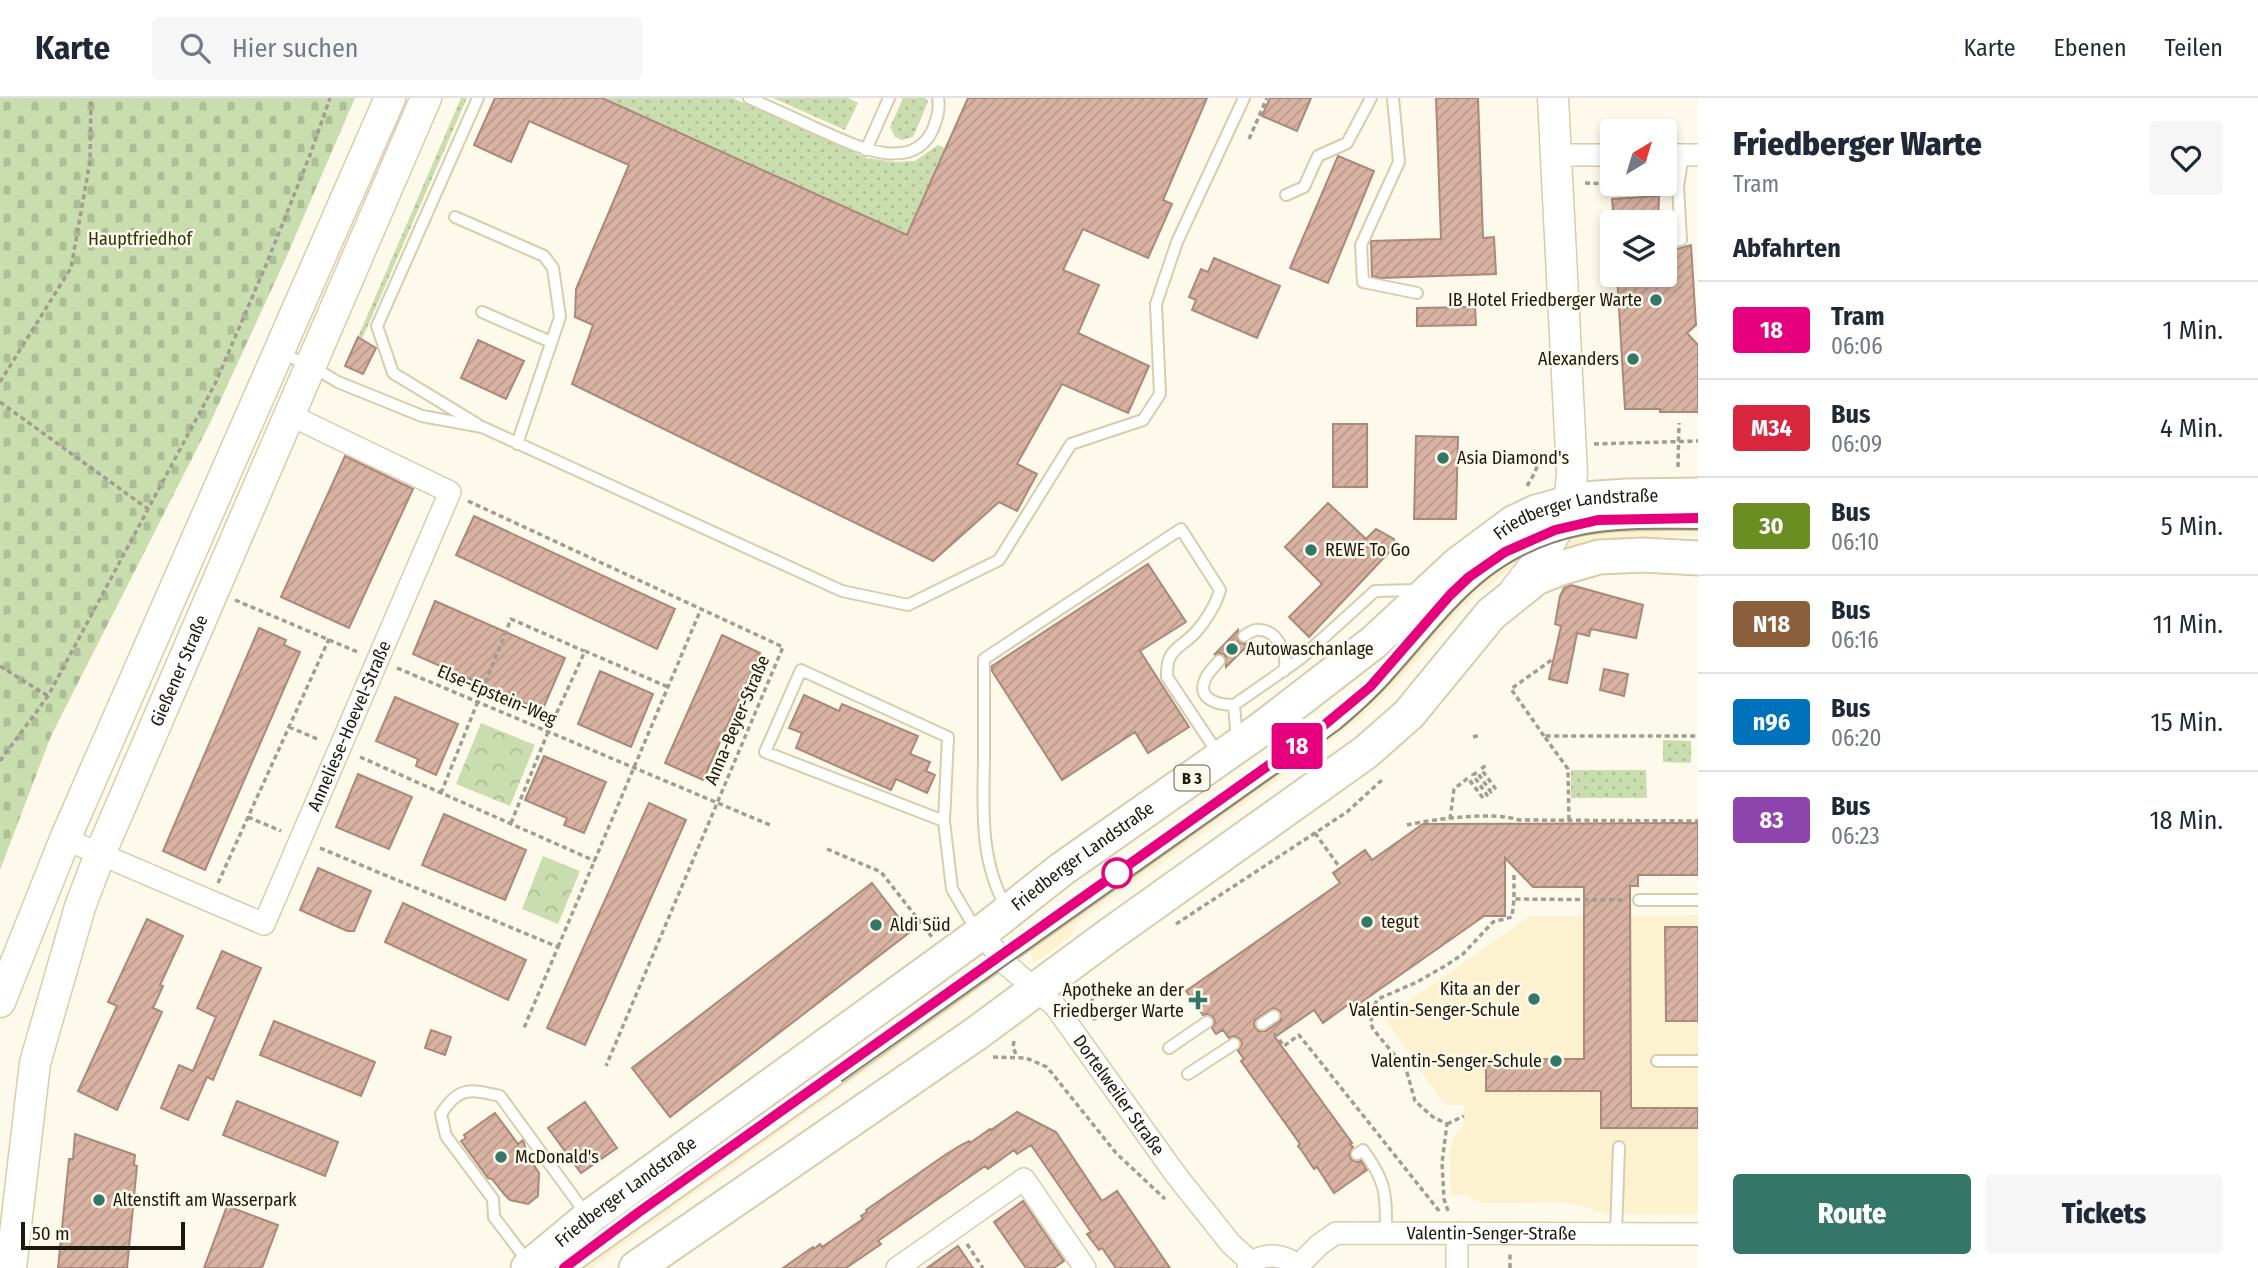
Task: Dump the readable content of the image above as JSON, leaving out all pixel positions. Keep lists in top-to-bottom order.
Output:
{
  "streets": {
    "main road": ["Friedberger Landstraße", "Gießener Straße", "B 3"],
    "street": ["Anneliese-Hoevel-Straße", "Dortelweiler Straße", "Valentin-Senger-Straße"],
    "path": ["Else-Epstein-Weg", "Anna-Beyer-Straße"]
  },
  "crossings": [
    ["Friedberger Landstraße", "Dortelweiler Straße"],
    ["Gießener Straße", "Else-Epstein-Weg"],
    ["Gießener Straße", "Anneliese-Hoevel-Straße"],
    ["Else-Epstein-Weg", "Anna-Beyer-Straße"],
    ["Else-Epstein-Weg", "Anneliese-Hoevel-Straße"],
    ["Anna-Beyer-Straße", "Anneliese-Hoevel-Straße"]
  ],
  "parks": ["Hauptfriedhof"],
  "places": {
    "other": [
      "IB Hotel Friedberger Warte",
      "Alexanders",
      "Asia Diamond's",
      "REWE To Go",
      "Autowaschanlage",
      "tegut",
      "Aldi Süd",
      "Kita an der Valentin-Senger-Schule",
      "Valentin-Senger-Schule",
      "McDonald's",
      "Altenstift am Wasserpark"
    ],
    "health": ["Apotheke an der Friedberger Warte"]
  },
  "lines": ["tram line 18"],
  "scale_bar": "50 m",
  "north": "top right",
  "page": {
    "header": "Karte",
    "search": "Hier suchen",
    "nav": ["Karte", "Ebenen", "Teilen"],
    "on_map": "18",
    "heading": [
      ["Friedberger Warte", "Tram"],
      "Abfahrten"
    ],
    "list": [
      {
        "mark": "18",
        "name": "Tram",
        "note": "06:06",
        "value": "1 Min."
      },
      {
        "mark": "M34",
        "name": "Bus",
        "note": "06:09",
        "value": "4 Min."
      },
      {
        "mark": "30",
        "name": "Bus",
        "note": "06:10",
        "value": "5 Min."
      },
      {
        "mark": "N18",
        "name": "Bus",
        "note": "06:16",
        "value": "11 Min."
      },
      {
        "mark": "n96",
        "name": "Bus",
        "note": "06:20",
        "value": "15 Min."
      },
      {
        "mark": "83",
        "name": "Bus",
        "note": "06:23",
        "value": "18 Min."
      }
    ],
    "buttons": ["Route", "Tickets"],
    "scale": "50 m"
  }
}
